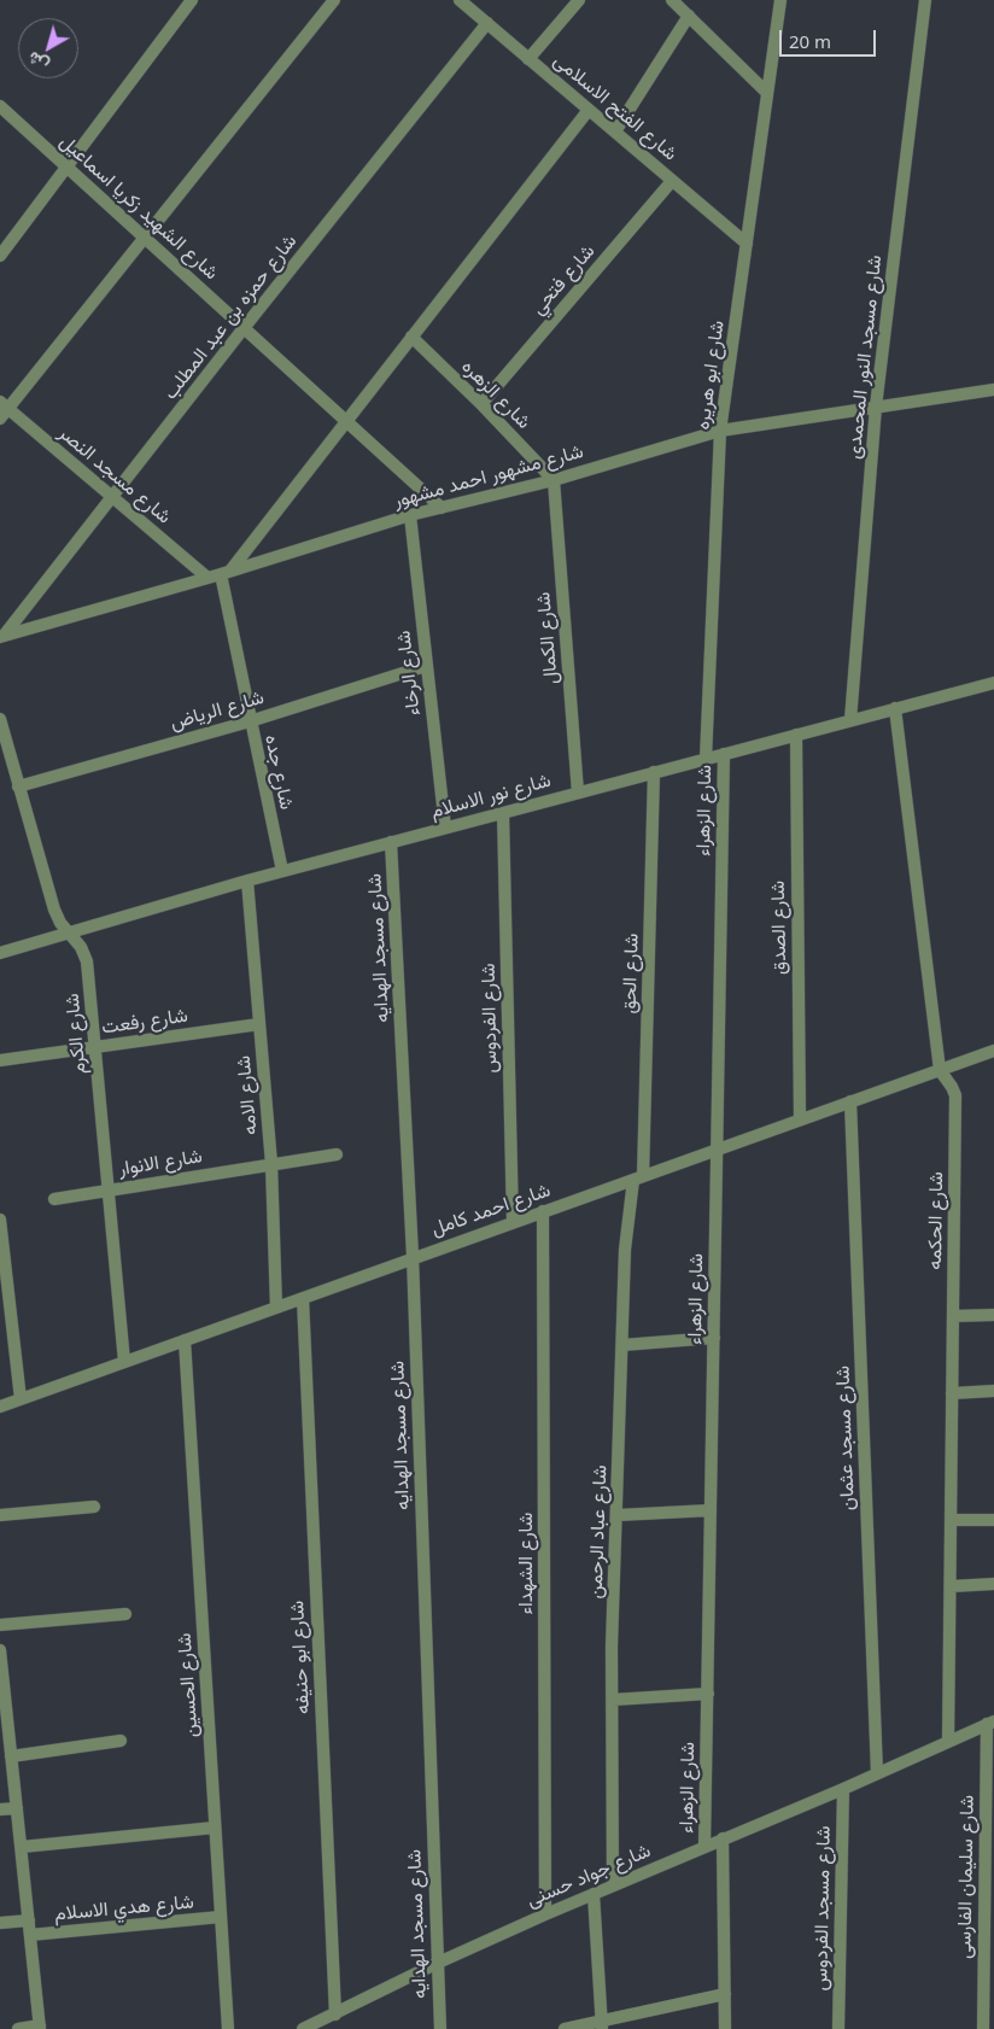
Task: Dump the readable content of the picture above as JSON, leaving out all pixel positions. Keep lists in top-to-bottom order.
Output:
{
  "streets": {
    "street": [
      "شارع الفتح الاسلامى",
      "شارع الشهيد زكريا اسماعيل",
      "شارع فتحي",
      "شارع حمزه بن عبد المطلب",
      "شارع مسجد النور المحمدى",
      "شارع ابو هريره",
      "شارع الزهره",
      "شارع مسجد النصر",
      "شارع مشهور احمد مشهور",
      "شارع الكمال",
      "شارع الرخاء",
      "شارع الرياض",
      "شارع جده",
      "شارع نور الاسلام",
      "شارع الزهراء",
      "شارع الصدق",
      "شارع مسجد الهدايه",
      "شارع الحق",
      "شارع الفردوس",
      "شارع رفعت",
      "شارع الكرم",
      "شارع الامه",
      "شارع الانوار",
      "شارع احمد كامل",
      "شارع الحكمه",
      "شارع مسجد عثمان",
      "شارع عباد الرحمن",
      "شارع الشهداء",
      "شارع ابو حنيفه",
      "شارع الحسين",
      "شارع جواد حسنى",
      "شارع سليمان الفارسى",
      "شارع هدي الاسلام",
      "شارع مسجد الفردوس"
    ]
  },
  "crossings": [
    ["شارع الفتح الاسلامى", "شارع فتحي"],
    ["شارع الفتح الاسلامى", "شارع حمزه بن عبد المطلب"],
    ["شارع الفتح الاسلامى", "شارع ابو هريره"],
    ["شارع الشهيد زكريا اسماعيل", "شارع حمزه بن عبد المطلب"],
    ["شارع الشهيد زكريا اسماعيل", "شارع مشهور احمد مشهور"],
    ["شارع فتحي", "شارع الزهره"],
    ["شارع حمزه بن عبد المطلب", "شارع مسجد النصر"],
    ["شارع حمزه بن عبد المطلب", "شارع مشهور احمد مشهور"],
    ["شارع مسجد النور المحمدى", "شارع مشهور احمد مشهور"],
    ["شارع مسجد النور المحمدى", "شارع نور الاسلام"],
    ["شارع ابو هريره", "شارع مشهور احمد مشهور"],
    ["شارع ابو هريره", "شارع نور الاسلام"],
    ["شارع الزهره", "شارع مشهور احمد مشهور"],
    ["شارع الزهره", "شارع الكمال"],
    ["شارع مسجد النصر", "شارع مشهور احمد مشهور"],
    ["شارع مشهور احمد مشهور", "شارع الكمال"],
    ["شارع مشهور احمد مشهور", "شارع الرخاء"],
    ["شارع مشهور احمد مشهور", "شارع جده"],
    ["شارع الكمال", "شارع نور الاسلام"],
    ["شارع الرخاء", "شارع الرياض"],
    ["شارع الرخاء", "شارع نور الاسلام"],
    ["شارع الرياض", "شارع جده"],
    ["شارع الرياض", "شارع الكرم"],
    ["شارع جده", "شارع نور الاسلام"],
    ["شارع نور الاسلام", "شارع الزهراء"],
    ["شارع نور الاسلام", "شارع الصدق"],
    ["شارع نور الاسلام", "شارع مسجد الهدايه"],
    ["شارع نور الاسلام", "شارع الحق"],
    ["شارع نور الاسلام", "شارع الفردوس"],
    ["شارع نور الاسلام", "شارع الكرم"],
    ["شارع نور الاسلام", "شارع الامه"],
    ["شارع نور الاسلام", "شارع الحكمه"],
    ["شارع الزهراء", "شارع احمد كامل"],
    ["شارع الزهراء", "شارع جواد حسنى"],
    ["شارع الصدق", "شارع احمد كامل"],
    ["شارع مسجد الهدايه", "شارع احمد كامل"],
    ["شارع مسجد الهدايه", "شارع جواد حسنى"],
    ["شارع الحق", "شارع احمد كامل"],
    ["شارع الحق", "شارع عباد الرحمن"],
    ["شارع الفردوس", "شارع احمد كامل"],
    ["شارع رفعت", "شارع الكرم"],
    ["شارع رفعت", "شارع الامه"],
    ["شارع الكرم", "شارع الانوار"],
    ["شارع الكرم", "شارع احمد كامل"],
    ["شارع الامه", "شارع الانوار"],
    ["شارع الامه", "شارع احمد كامل"],
    ["شارع احمد كامل", "شارع الحكمه"],
    ["شارع احمد كامل", "شارع مسجد عثمان"],
    ["شارع احمد كامل", "شارع عباد الرحمن"],
    ["شارع احمد كامل", "شارع الشهداء"],
    ["شارع احمد كامل", "شارع ابو حنيفه"],
    ["شارع احمد كامل", "شارع الحسين"],
    ["شارع الحكمه", "شارع جواد حسنى"],
    ["شارع مسجد عثمان", "شارع جواد حسنى"],
    ["شارع عباد الرحمن", "شارع جواد حسنى"],
    ["شارع الشهداء", "شارع جواد حسنى"],
    ["شارع ابو حنيفه", "شارع جواد حسنى"],
    ["شارع الحسين", "شارع هدي الاسلام"],
    ["شارع جواد حسنى", "شارع سليمان الفارسى"],
    ["شارع جواد حسنى", "شارع مسجد الفردوس"]
  ],
  "scale_bar": "20 m",
  "north": "bottom left"
}
